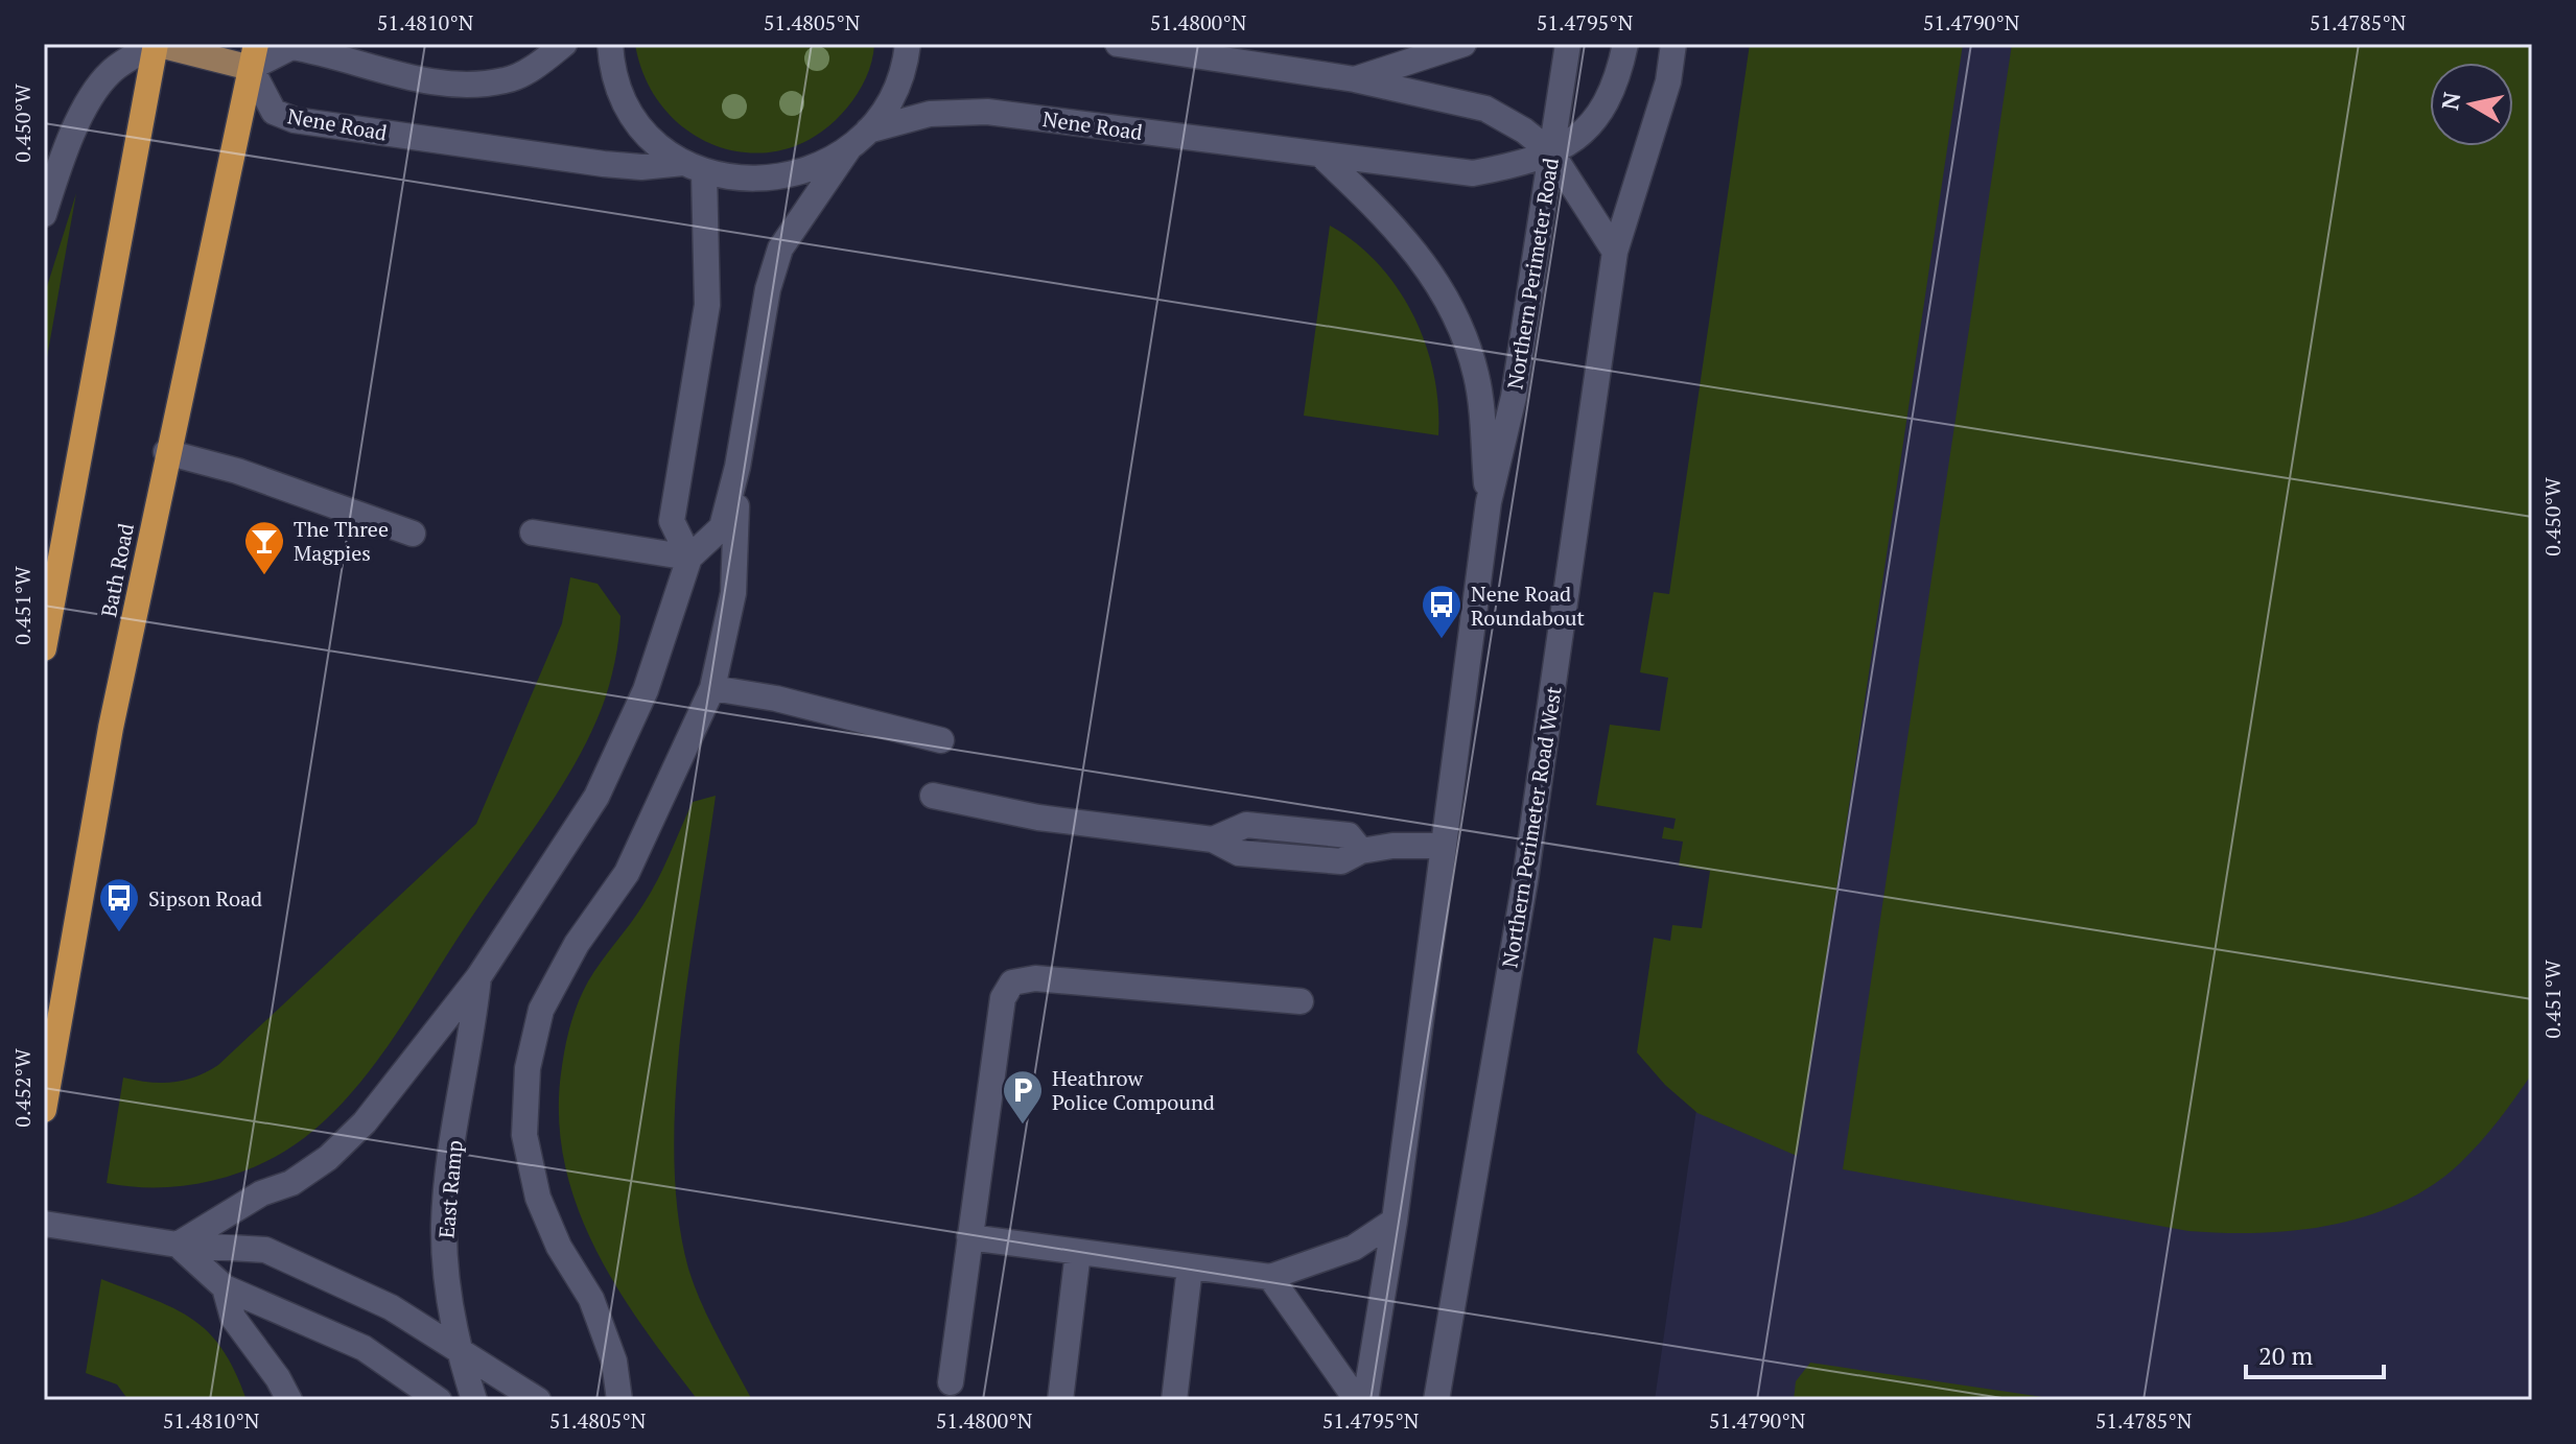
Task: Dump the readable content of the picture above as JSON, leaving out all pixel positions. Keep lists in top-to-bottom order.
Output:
{
  "streets": {
    "highway": ["Bath Road"],
    "street": [
      "Nene Road",
      "Northern Perimeter Road",
      "Northern Perimeter Road West",
      "East Ramp"
    ]
  },
  "crossings": [
    ["Nene Road", "Northern Perimeter Road"],
    ["Nene Road", "Bath Road"]
  ],
  "places": {
    "bar": ["The Three Magpies"],
    "bus stop": ["Nene Road Roundabout", "Sipson Road"],
    "parking": ["Heathrow Police Compound"]
  },
  "scale_bar": "20 m",
  "north": "left",
  "coordinates": [
    "51.4810°N",
    "51.4805°N",
    "51.4800°N",
    "51.4795°N",
    "51.4790°N",
    "51.4785°N",
    "0.450°W",
    "0.451°W",
    "0.452°W"
  ]
}
